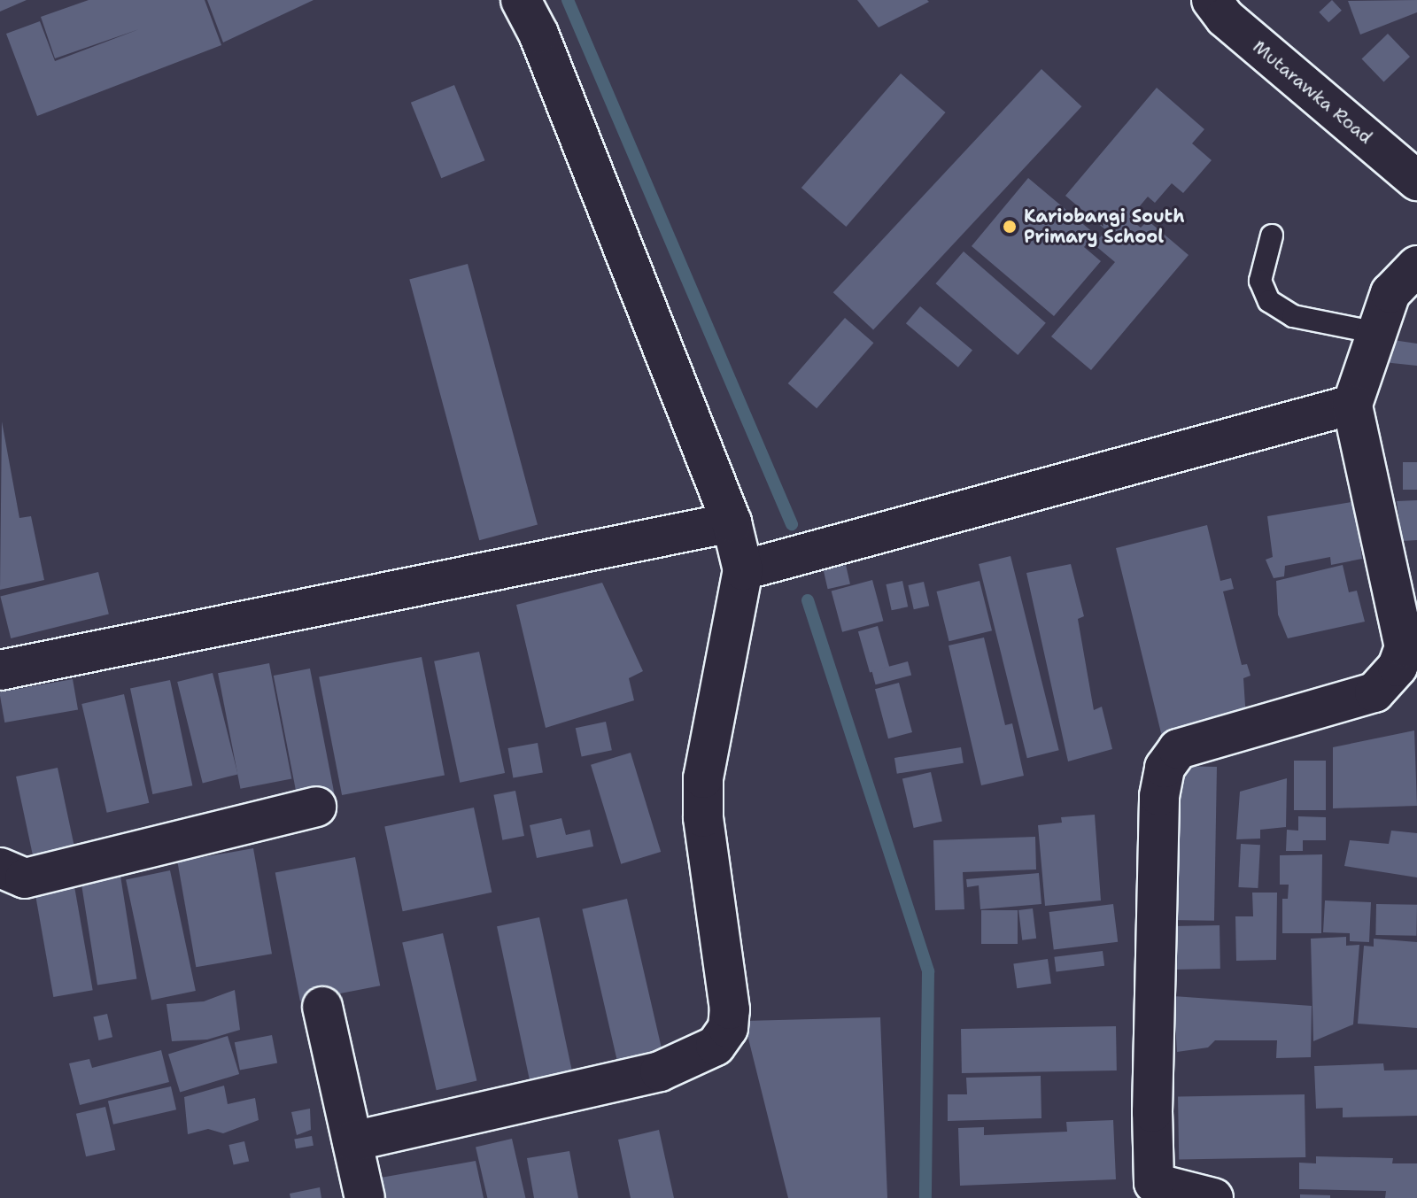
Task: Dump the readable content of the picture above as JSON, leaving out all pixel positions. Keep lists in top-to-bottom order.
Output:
{
  "streets": {
    "street": ["Mutarawka Road"]
  },
  "places": ["Kariobangi South Primary School"]
}
